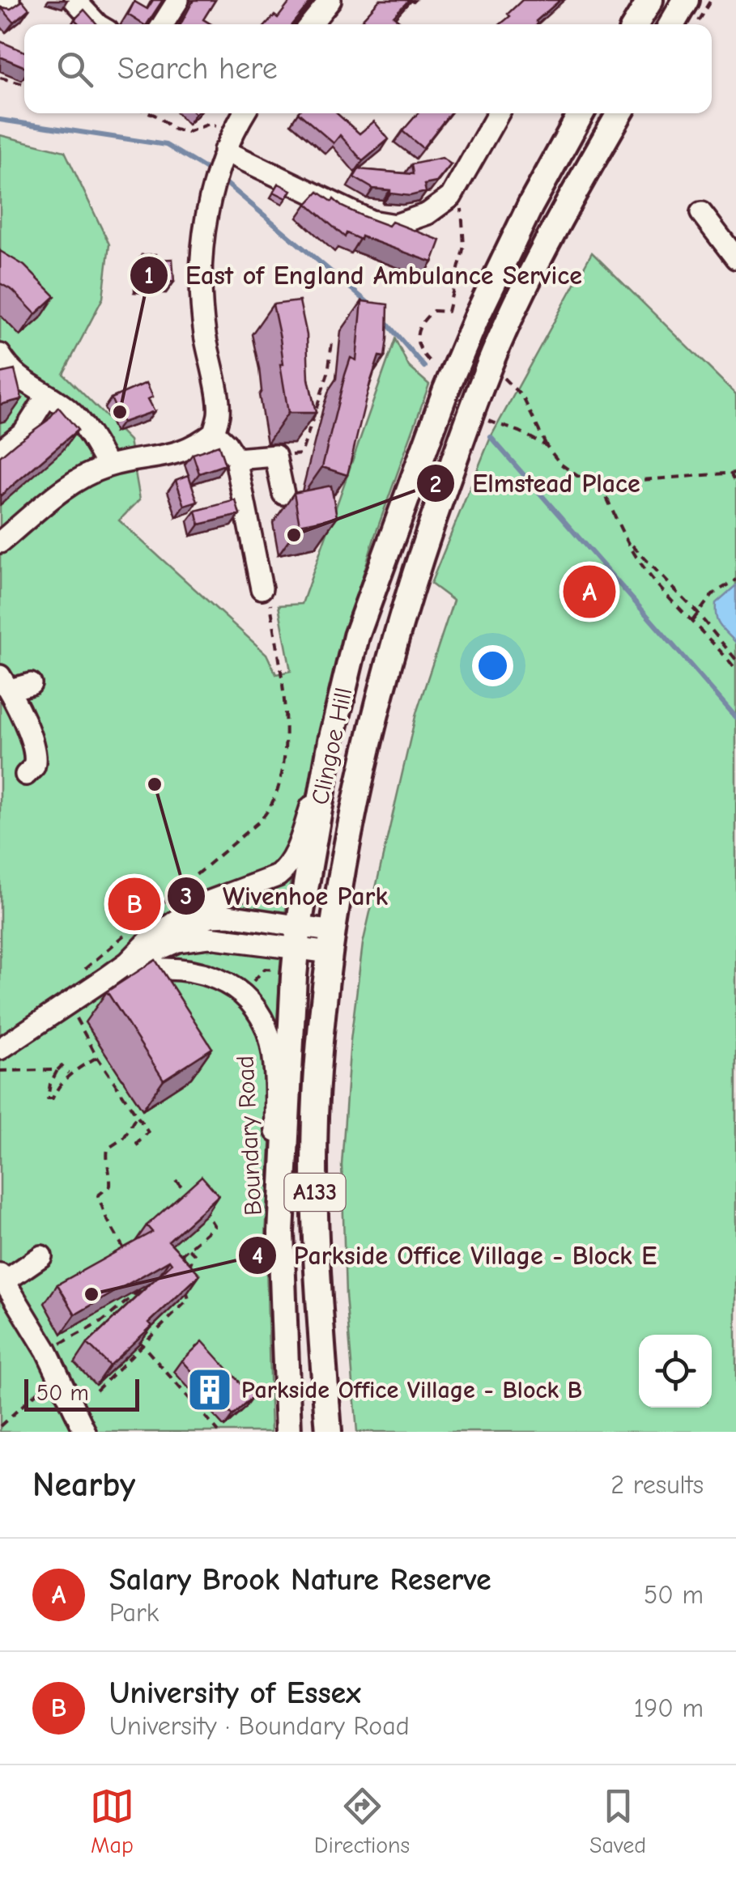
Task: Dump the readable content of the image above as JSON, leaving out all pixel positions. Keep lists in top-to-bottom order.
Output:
{
  "streets": {
    "main road": ["Clingoe Hill", "A133"],
    "street": ["Boundary Road"]
  },
  "crossings": [
    ["Clingoe Hill", "Boundary Road"]
  ],
  "places": {
    "other": [
      "East of England Ambulance Service",
      "Elmstead Place",
      "Wivenhoe Park",
      "Parkside Office Village - Block E"
    ],
    "building": ["Parkside Office Village - Block B"]
  },
  "scale_bar": "50 m",
  "page": {
    "search": "Search here",
    "pins": ["A", "B"],
    "scale": "50 m",
    "heading": ["Nearby", "2 results"],
    "list": [
      {
        "mark": "A",
        "name": "Salary Brook Nature Reserve",
        "note": "Park",
        "value": "50 m"
      },
      {
        "mark": "B",
        "name": "University of Essex",
        "note": "University · Boundary Road",
        "value": "190 m"
      }
    ],
    "nav": ["Map", "Directions", "Saved"]
  }
}
